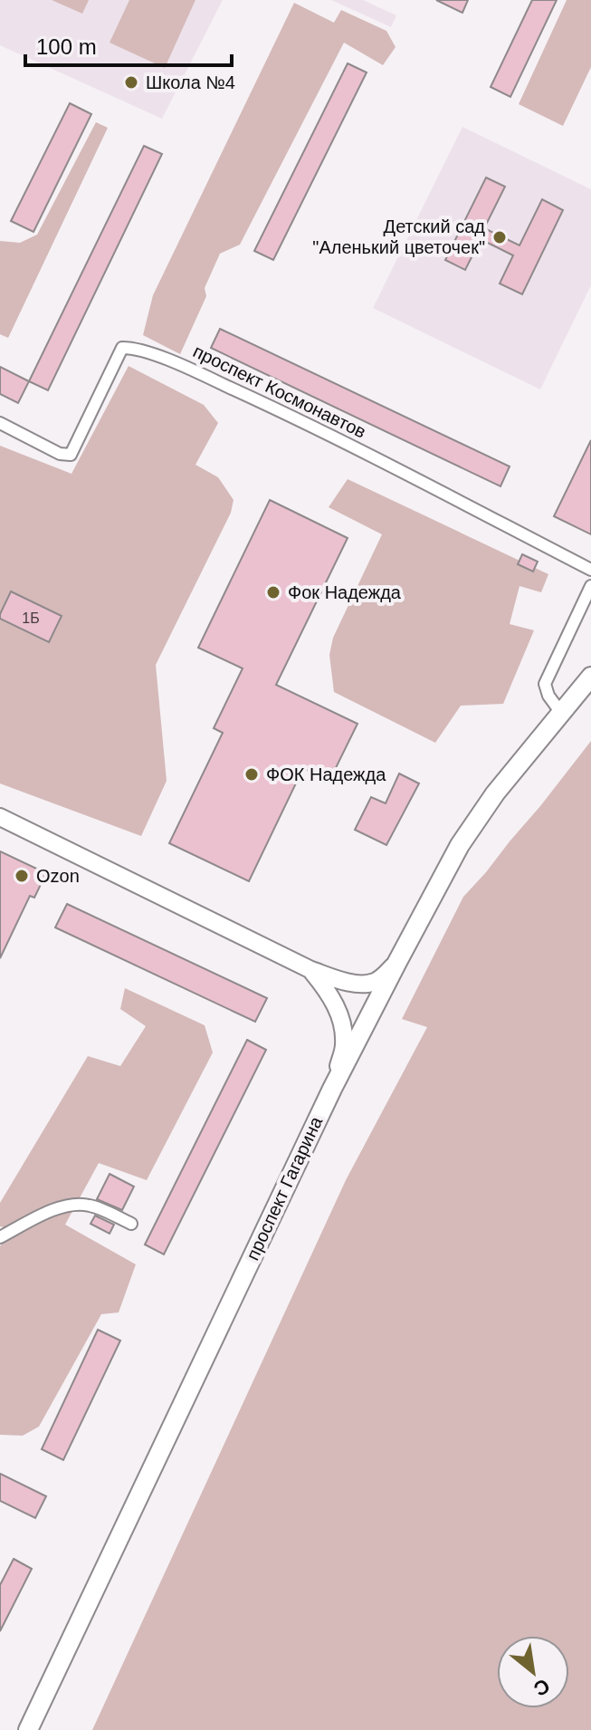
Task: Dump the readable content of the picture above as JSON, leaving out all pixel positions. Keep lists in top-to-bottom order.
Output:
{
  "streets": {
    "main road": ["проспект Гагарина"],
    "street": ["проспект Космонавтов"]
  },
  "places": [
    "Школа №4",
    "Детский сад \"Аленький цветочек\"",
    "Фок Надежда",
    "ФОК Надежда",
    "Ozon"
  ],
  "house_numbers": ["1Б"],
  "scale_bar": "100 m",
  "north": "bottom right"
}
